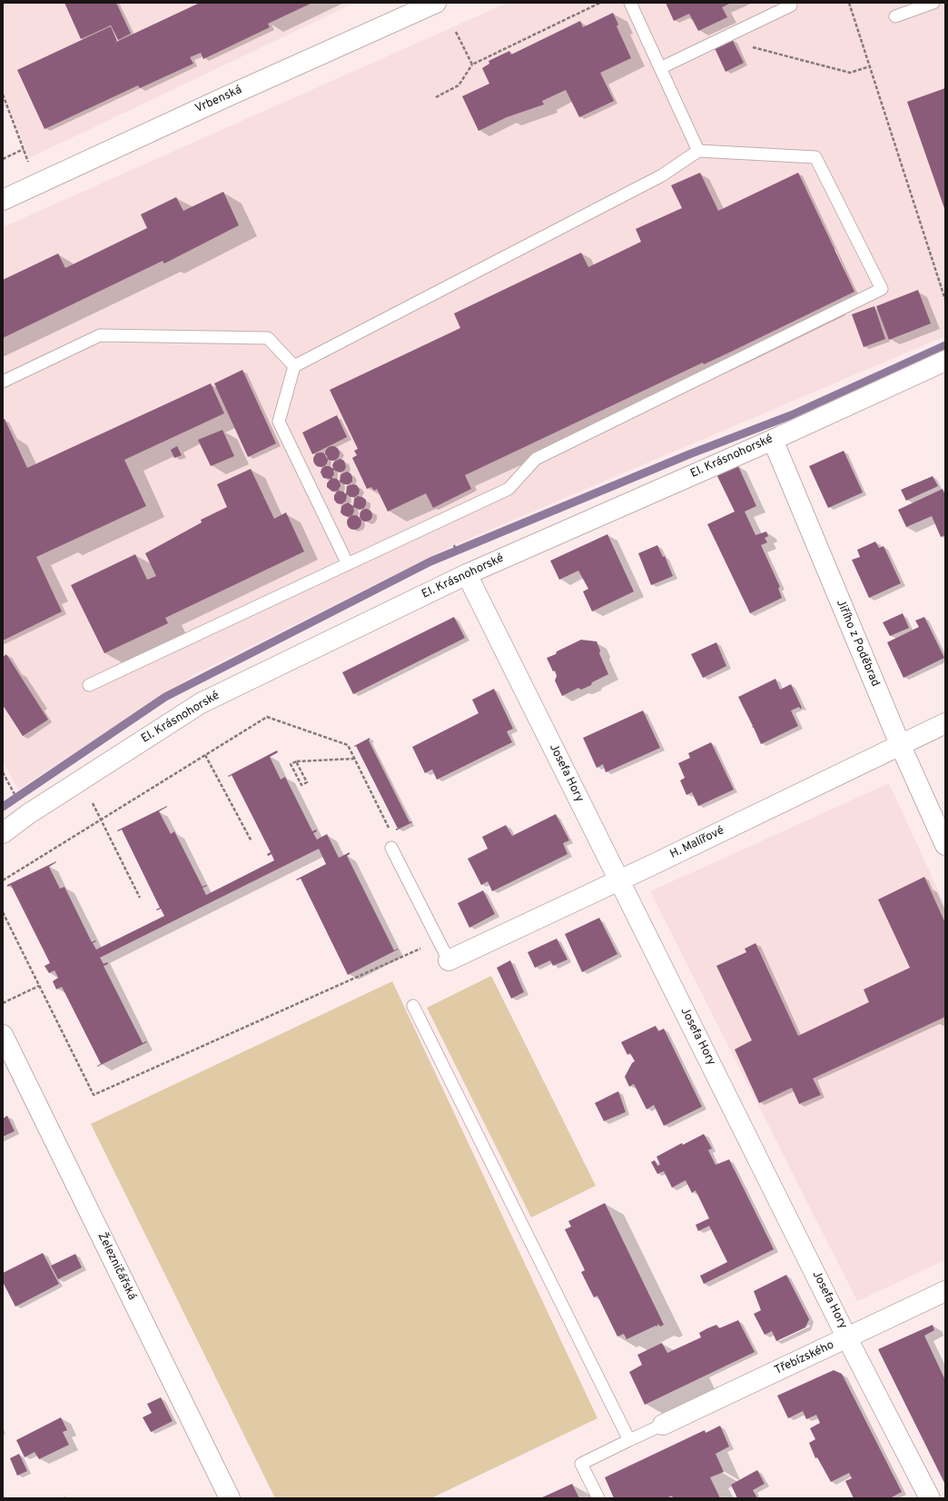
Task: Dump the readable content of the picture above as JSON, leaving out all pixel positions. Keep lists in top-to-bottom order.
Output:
{
  "streets": {
    "street": [
      "Vrbenská",
      "El. Krásnohorské",
      "Jiřího z Poděbrad",
      "Josefa Hory",
      "H. Malířové",
      "Železničářská",
      "Třebízského"
    ]
  },
  "crossings": [
    ["El. Krásnohorské", "Jiřího z Poděbrad"],
    ["El. Krásnohorské", "Josefa Hory"],
    ["Jiřího z Poděbrad", "H. Malířové"],
    ["Josefa Hory", "H. Malířové"],
    ["Josefa Hory", "Třebízského"]
  ]
}
